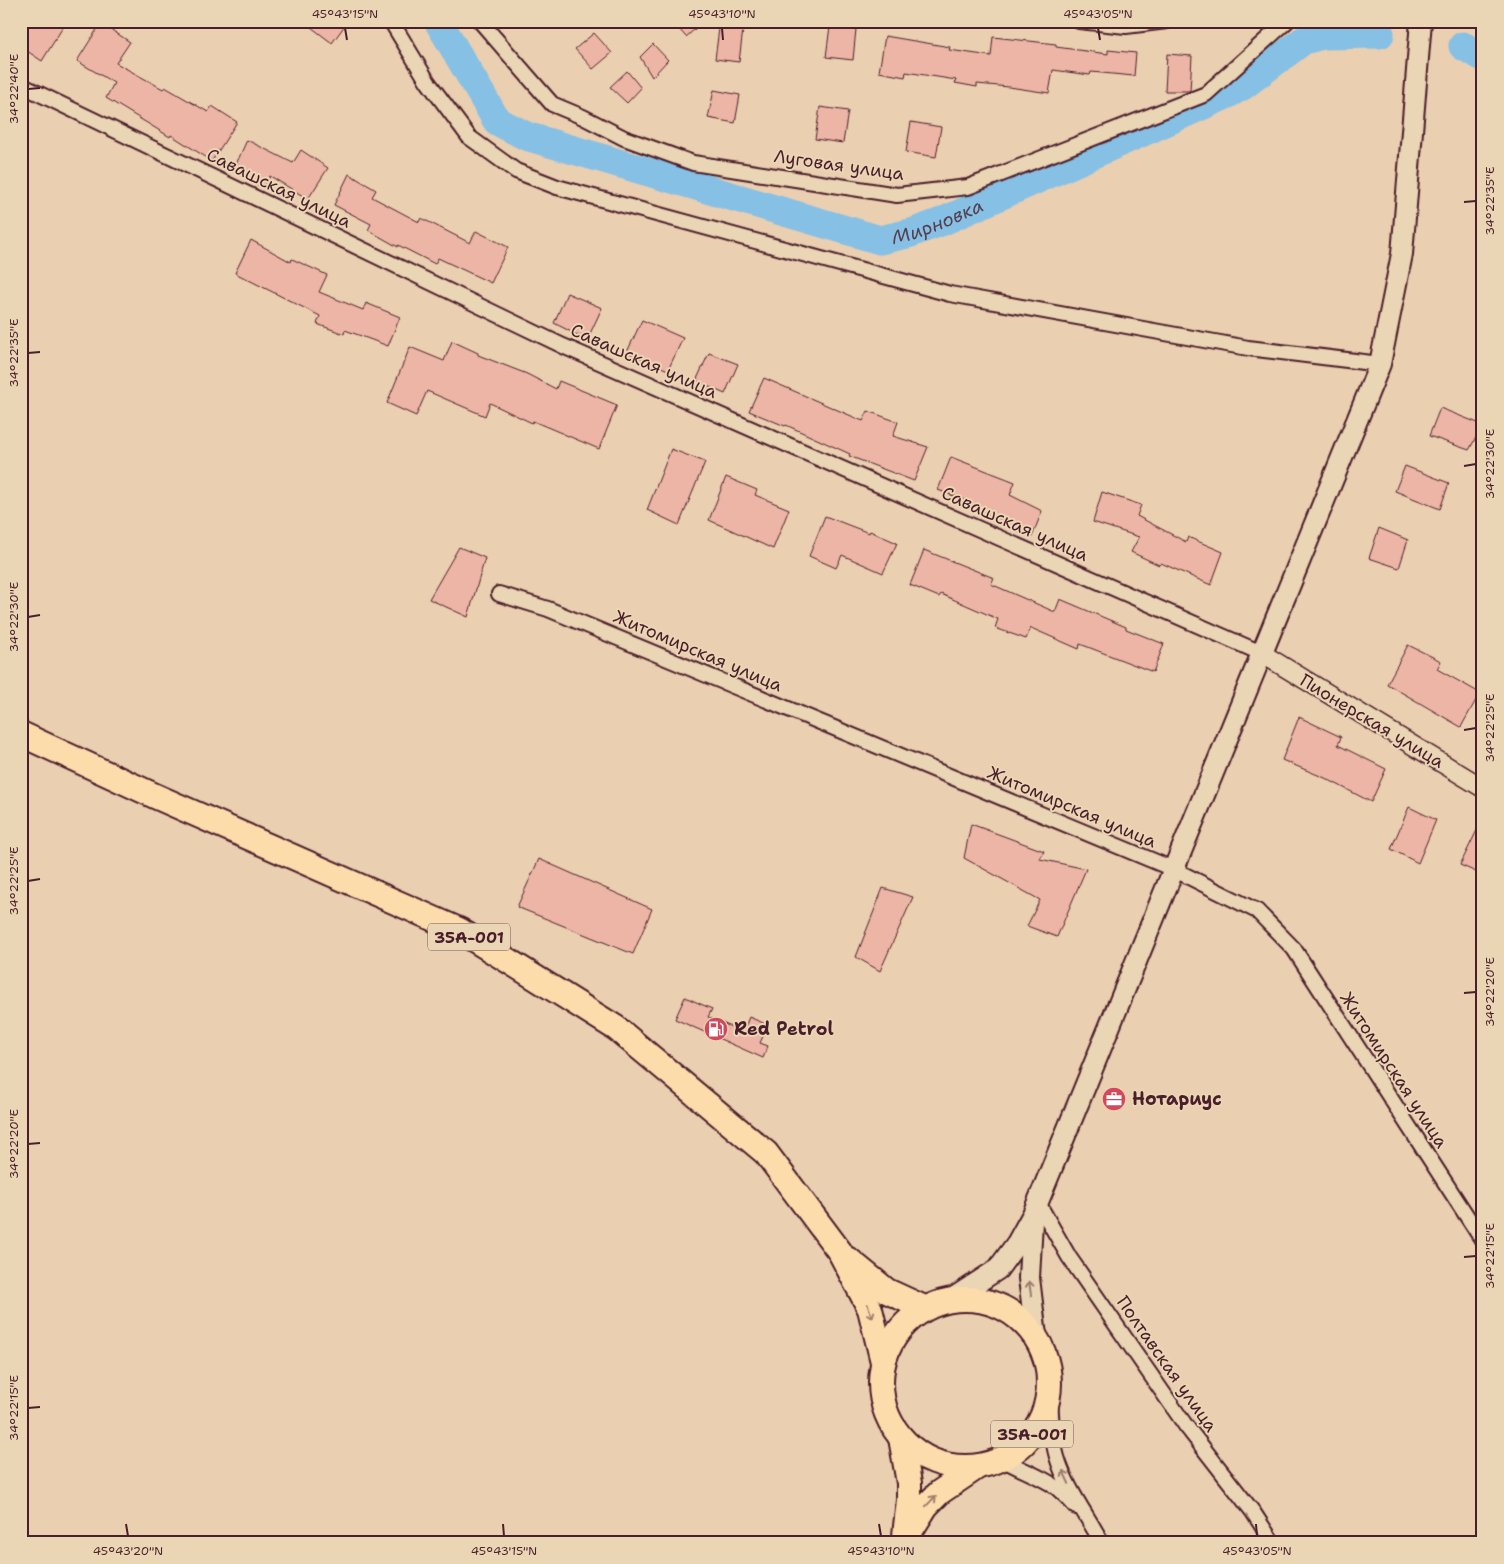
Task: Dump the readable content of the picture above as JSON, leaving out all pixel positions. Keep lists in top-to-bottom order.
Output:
{
  "streets": {
    "highway": ["35А-001"],
    "street": [
      "Луговая улица",
      "Савашская улица",
      "Житомирская улица",
      "Пионерская улица",
      "Полтавская улица"
    ]
  },
  "crossings": [
    ["Савашская улица", "Пионерская улица"]
  ],
  "water": ["Мирновка"],
  "places": {
    "fuel station": ["Red Petrol"],
    "office": ["Нотариус"]
  },
  "coordinates": [
    "45°43'15\"N",
    "45°43'10\"N",
    "45°43'05\"N",
    "34°22'40\"E",
    "34°22'35\"E",
    "34°22'30\"E",
    "34°22'25\"E",
    "34°22'20\"E",
    "34°22'15\"E",
    "45°43'20\"N"
  ]
}
